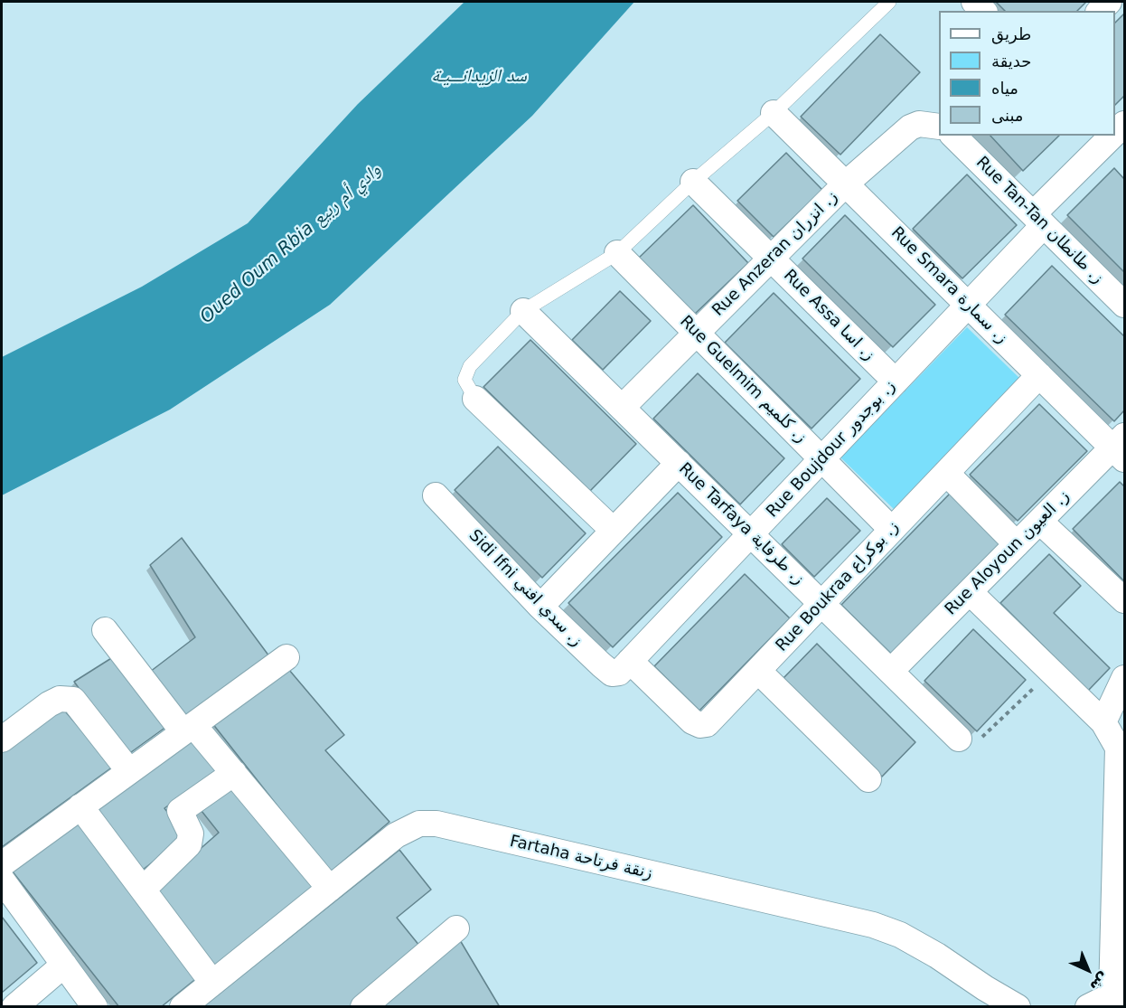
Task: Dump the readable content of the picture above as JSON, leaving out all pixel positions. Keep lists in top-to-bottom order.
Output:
{
  "streets": {
    "street": [
      "Rue Tan-Tan ز. طانطان",
      "Rue Anzeran ز. انزران",
      "Rue Smara ز. سمارة",
      "Rue Assa ز. اسا",
      "Rue Guelmim ز. كلميم",
      "Rue Boujdour ز. بوجدور",
      "Rue Tarfaya ز. طرفاية",
      "Rue Aloyoun ز. العيون",
      "Rue Boukraa ز. بوكراع",
      "Sidi Ifni ز. سدي افني",
      "Fartaha زنقة فرتاحة"
    ]
  },
  "crossings": [
    ["Rue Tan-Tan ز. طانطان", "Rue Boujdour ز. بوجدور"],
    ["Rue Anzeran ز. انزران", "Rue Smara ز. سمارة"],
    ["Rue Anzeran ز. انزران", "Rue Assa ز. اسا"],
    ["Rue Anzeran ز. انزران", "Rue Guelmim ز. كلميم"],
    ["Rue Anzeran ز. انزران", "Rue Tarfaya ز. طرفاية"],
    ["Rue Smara ز. سمارة", "Rue Boujdour ز. بوجدور"],
    ["Rue Smara ز. سمارة", "Rue Aloyoun ز. العيون"],
    ["Rue Smara ز. سمارة", "Rue Boukraa ز. بوكراع"],
    ["Rue Assa ز. اسا", "Rue Boujdour ز. بوجدور"],
    ["Rue Guelmim ز. كلميم", "Rue Boujdour ز. بوجدور"],
    ["Rue Guelmim ز. كلميم", "Rue Boukraa ز. بوكراع"],
    ["Rue Boujdour ز. بوجدور", "Rue Tarfaya ز. طرفاية"],
    ["Rue Boujdour ز. بوجدور", "Rue Boukraa ز. بوكراع"],
    ["Rue Boujdour ز. بوجدور", "Sidi Ifni ز. سدي افني"],
    ["Rue Tarfaya ز. طرفاية", "Rue Aloyoun ز. العيون"],
    ["Rue Tarfaya ز. طرفاية", "Rue Boukraa ز. بوكراع"],
    ["Rue Boukraa ز. بوكراع", "Sidi Ifni ز. سدي افني"]
  ],
  "water": ["سد الزيدانـــيـة", "Oued Oum Rbia وادي أم ربيع"],
  "legend": [
    "طريق",
    "حديقة",
    "مياه",
    "مبنى"
  ],
  "north": "bottom right"
}
